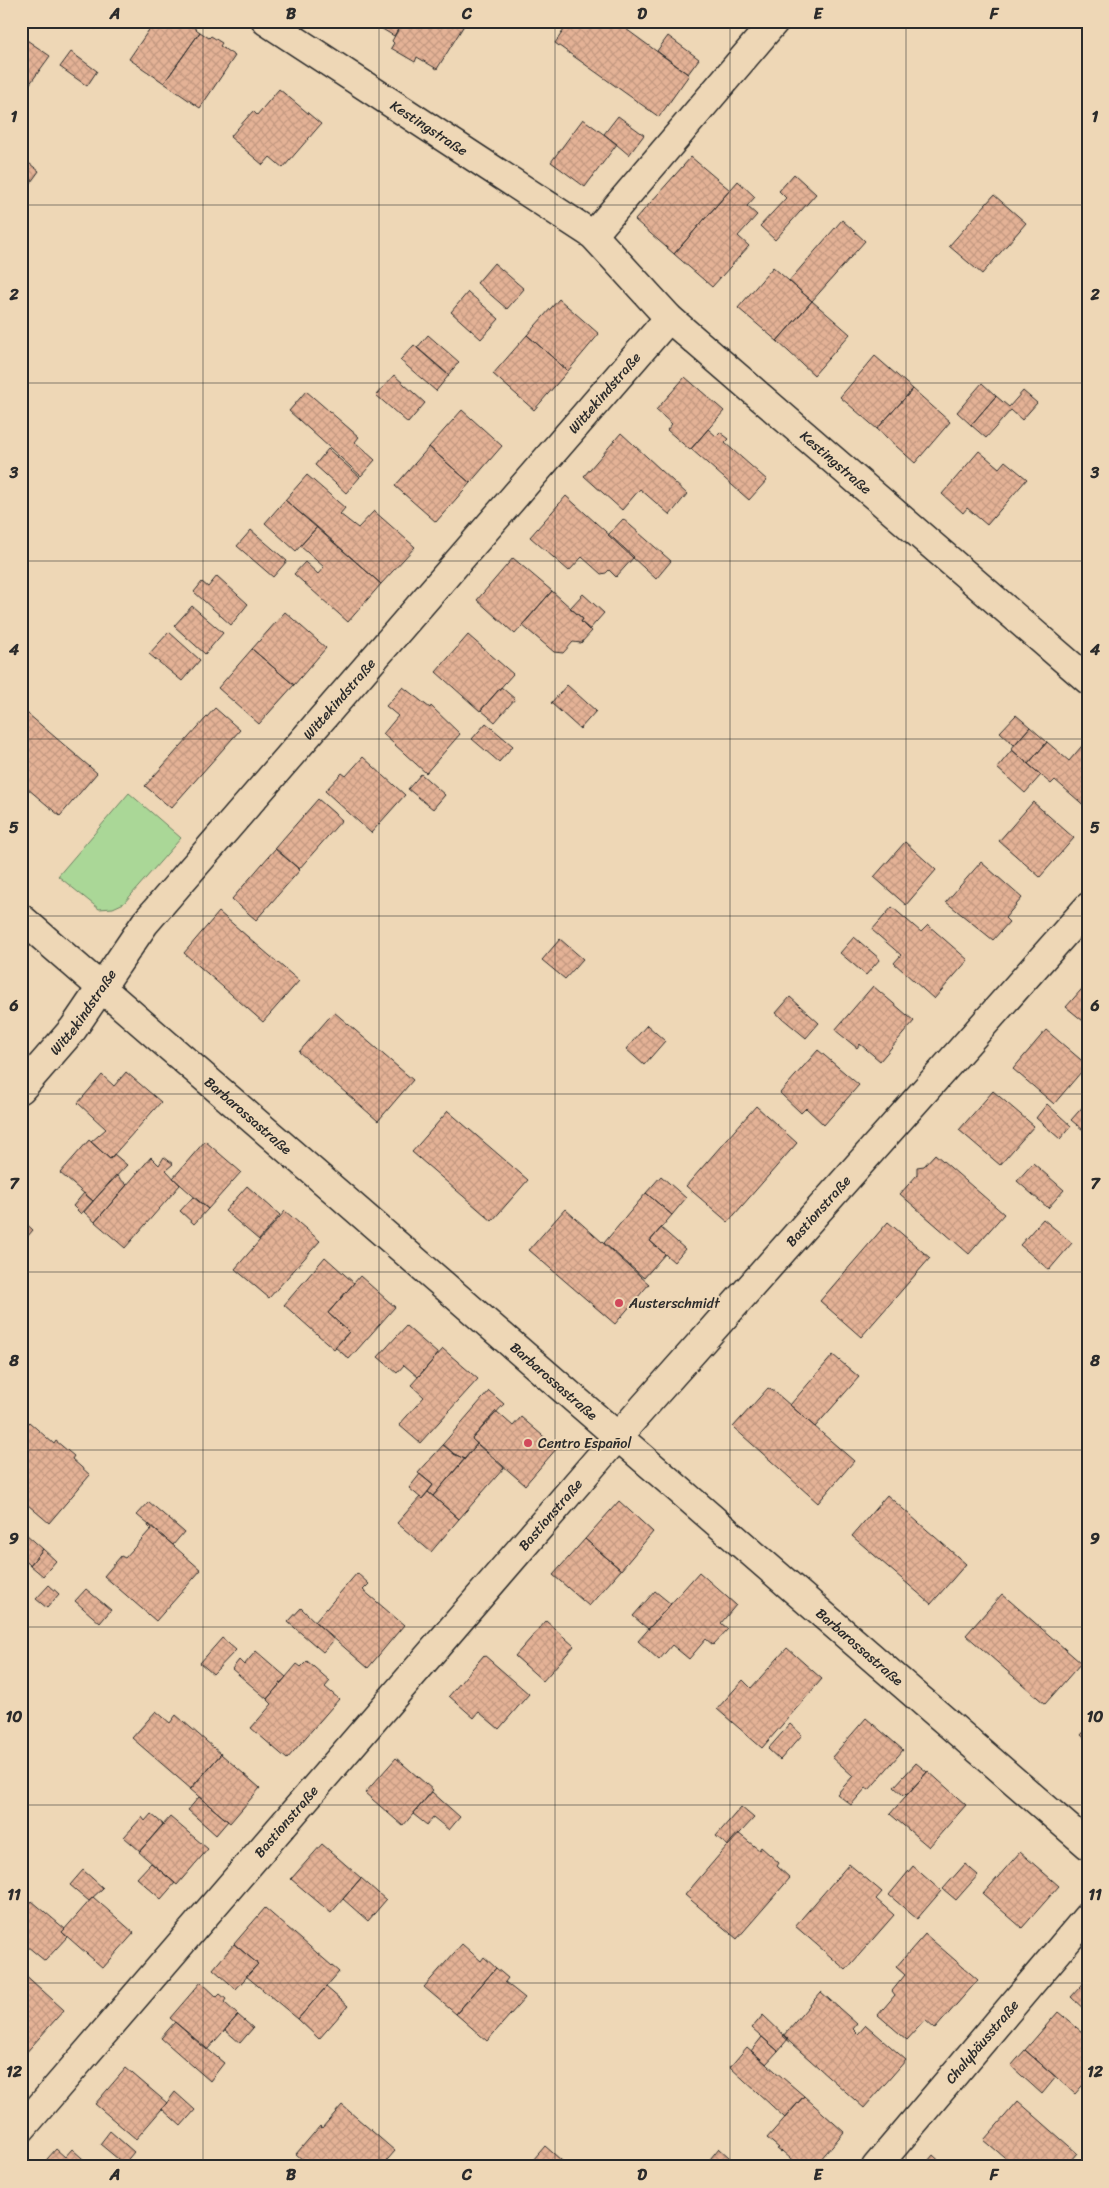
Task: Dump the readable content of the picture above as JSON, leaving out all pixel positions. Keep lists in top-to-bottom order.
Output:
{
  "streets": {
    "street": [
      "Kestingstraße",
      "Wittekindstraße",
      "Barbarossastraße",
      "Bastionstraße",
      "Chalybäusstraße"
    ]
  },
  "crossings": [
    ["Kestingstraße", "Wittekindstraße"],
    ["Wittekindstraße", "Barbarossastraße"],
    ["Barbarossastraße", "Bastionstraße"]
  ],
  "places": ["Austerschmidt", "Centro Español"],
  "grid": {
    "columns": [
      "A",
      "B",
      "C",
      "D",
      "E",
      "F"
    ],
    "rows": [
      "1",
      "2",
      "3",
      "4",
      "5",
      "6",
      "7",
      "8",
      "9",
      "10",
      "11",
      "12"
    ]
  }
}
